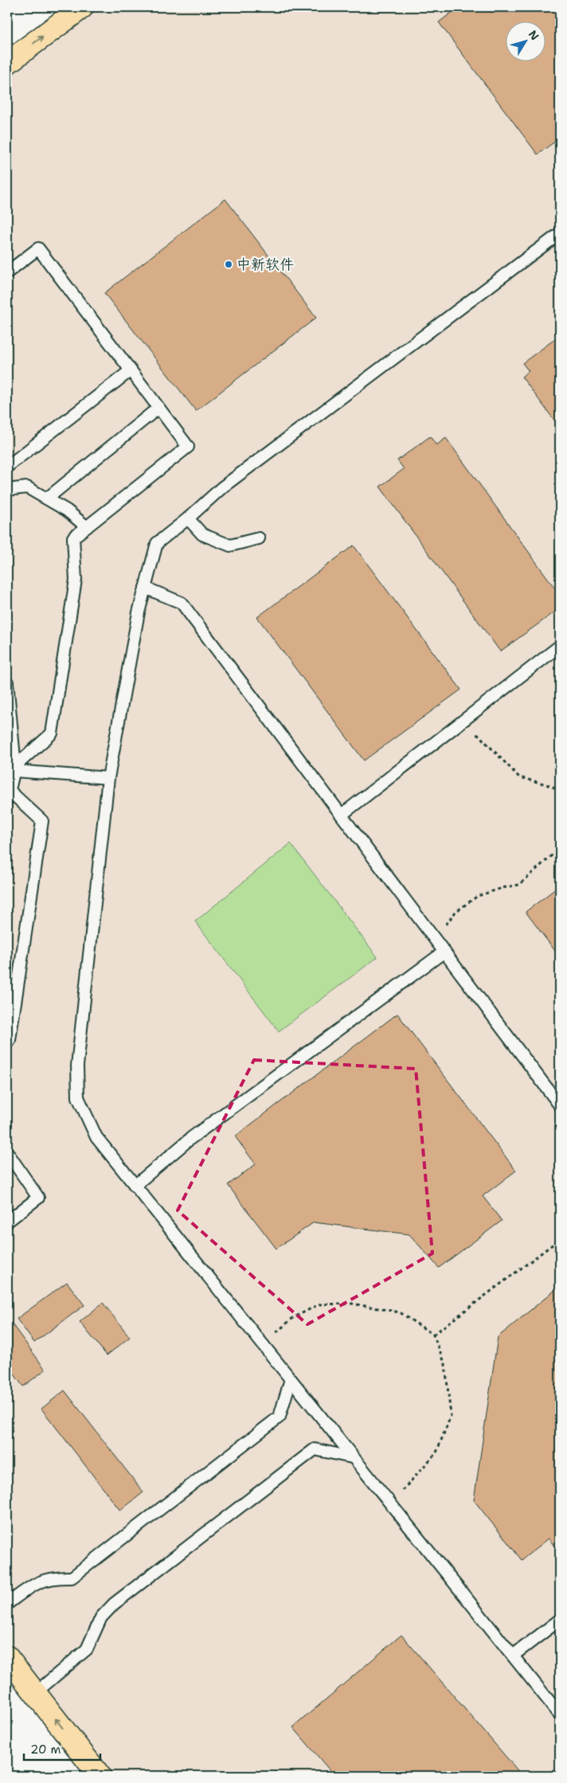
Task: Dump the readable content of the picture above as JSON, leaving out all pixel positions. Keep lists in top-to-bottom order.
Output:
{
  "places": ["中新软件"],
  "scale_bar": "20 m",
  "north": "top right"
}
